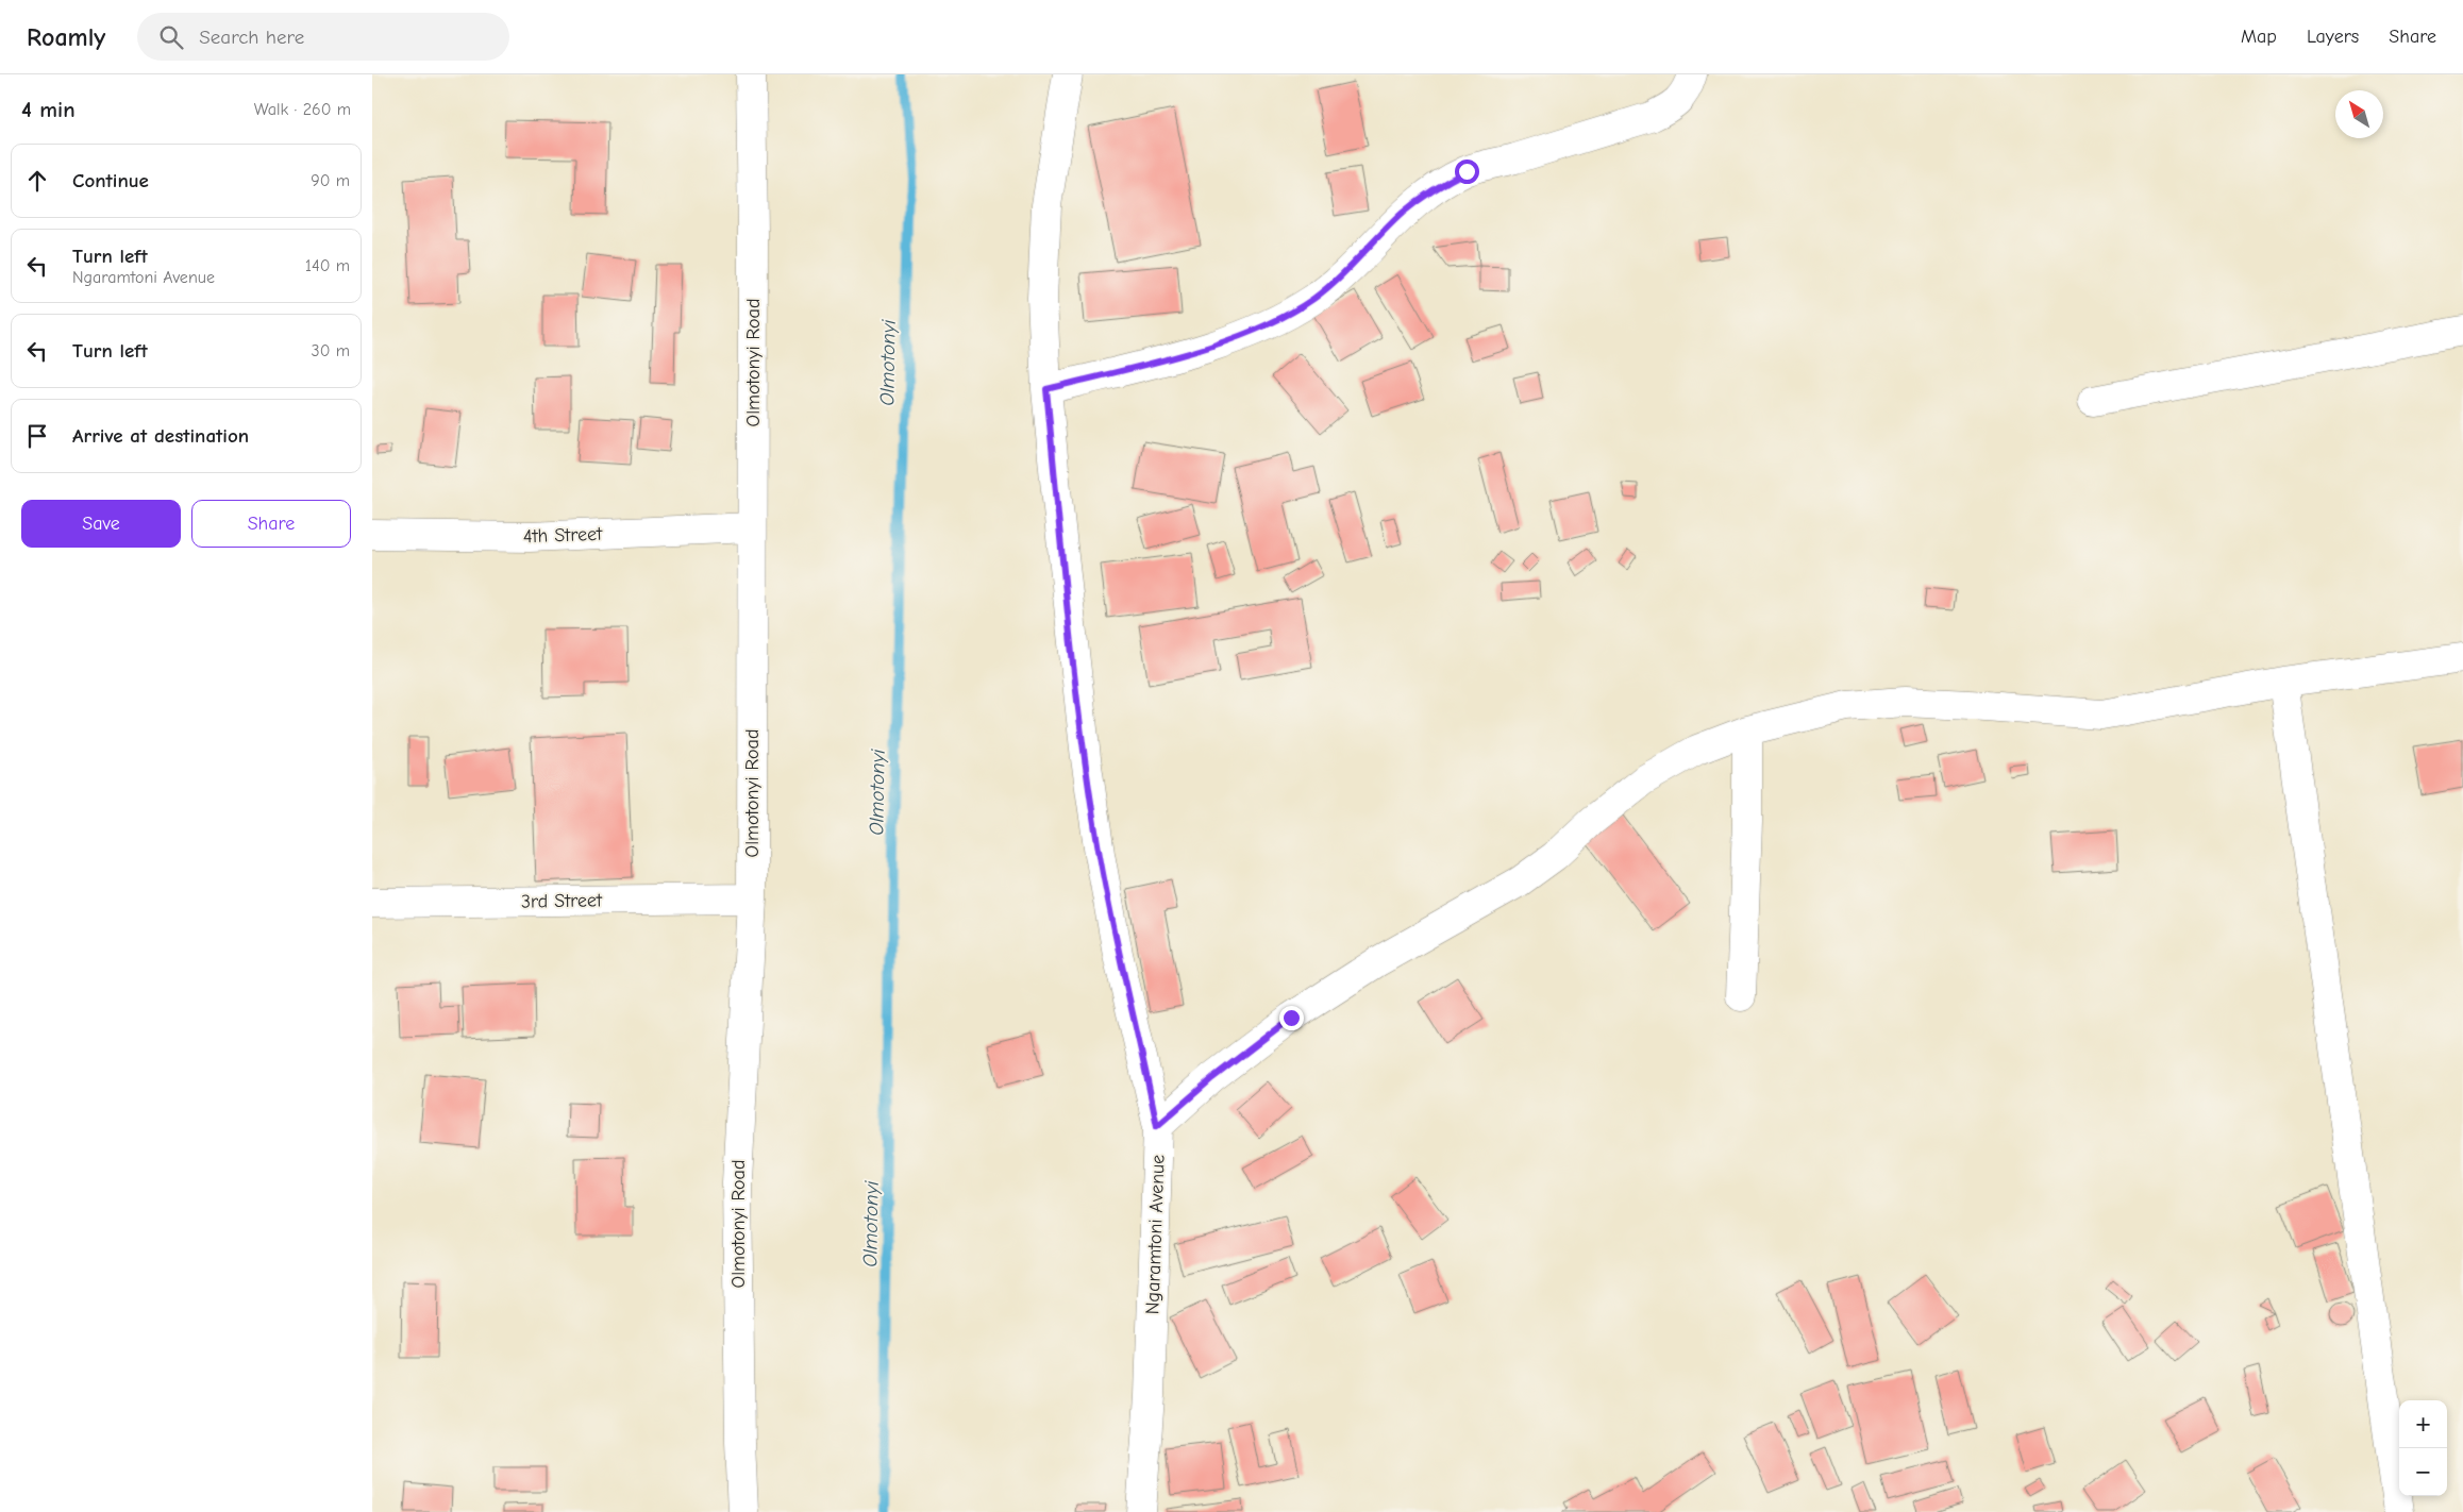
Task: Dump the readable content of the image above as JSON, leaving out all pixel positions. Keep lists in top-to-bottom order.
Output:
{
  "streets": {
    "street": [
      "Olmotonyi Road",
      "4th Street",
      "3rd Street",
      "Ngaramtoni Avenue"
    ]
  },
  "crossings": [
    ["Olmotonyi Road", "4th Street"],
    ["Olmotonyi Road", "3rd Street"]
  ],
  "water": ["Olmotonyi"],
  "north": "top left",
  "page": {
    "header": "Roamly",
    "search": "Search here",
    "nav": ["Map", "Layers", "Share"],
    "heading": ["4 min", "Walk · 260 m"],
    "list": [
      ["Continue", "90 m"],
      ["Turn left", "Ngaramtoni Avenue", "140 m"],
      ["Turn left", "30 m"],
      "Arrive at destination"
    ],
    "buttons": ["Save", "Share"],
    "map_buttons": ["+", "−"]
  }
}
